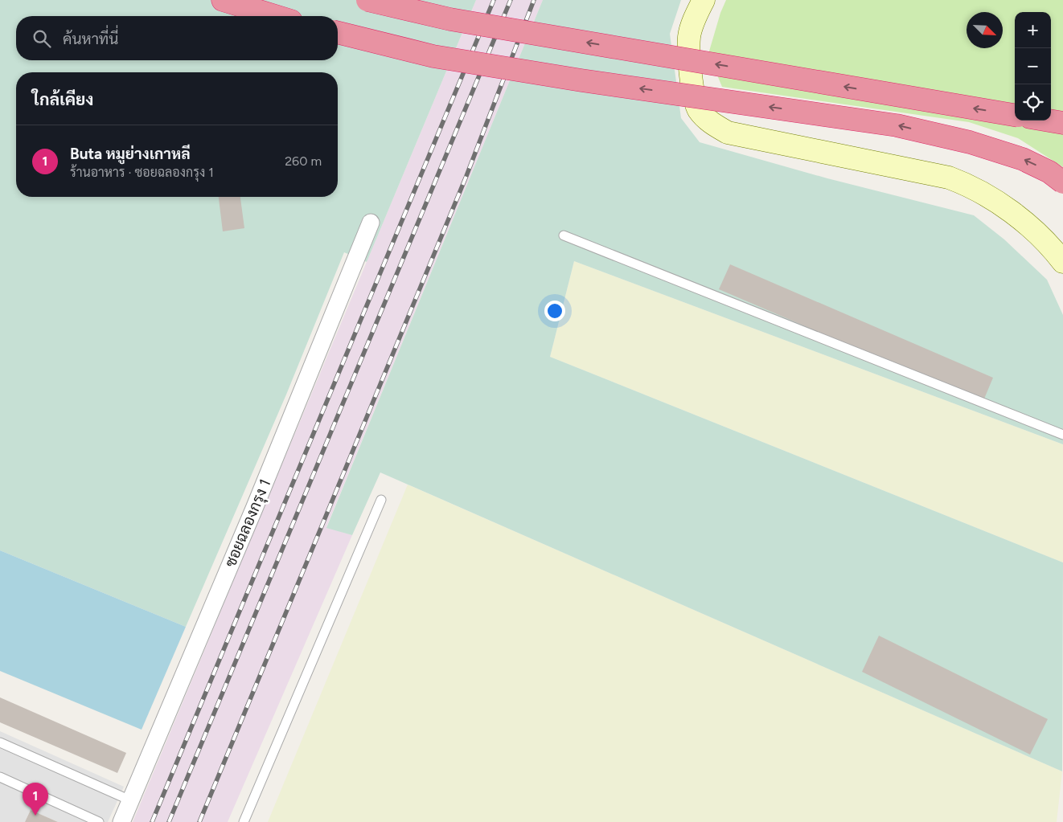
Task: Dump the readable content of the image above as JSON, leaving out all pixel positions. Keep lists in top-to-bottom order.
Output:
{
  "streets": {
    "street": ["ซอยฉลองกรุง 1"]
  },
  "north": "bottom right",
  "page": {
    "map_buttons": ["+", "−"],
    "search": "ค้นหาที่นี่",
    "heading": "ใกล้เคียง",
    "list": [
      {
        "mark": "1",
        "name": "Buta หมูย่างเกาหลี",
        "note": "ร้านอาหาร · ซอยฉลองกรุง 1",
        "value": "260 m"
      }
    ],
    "pins": "1"
  }
}
